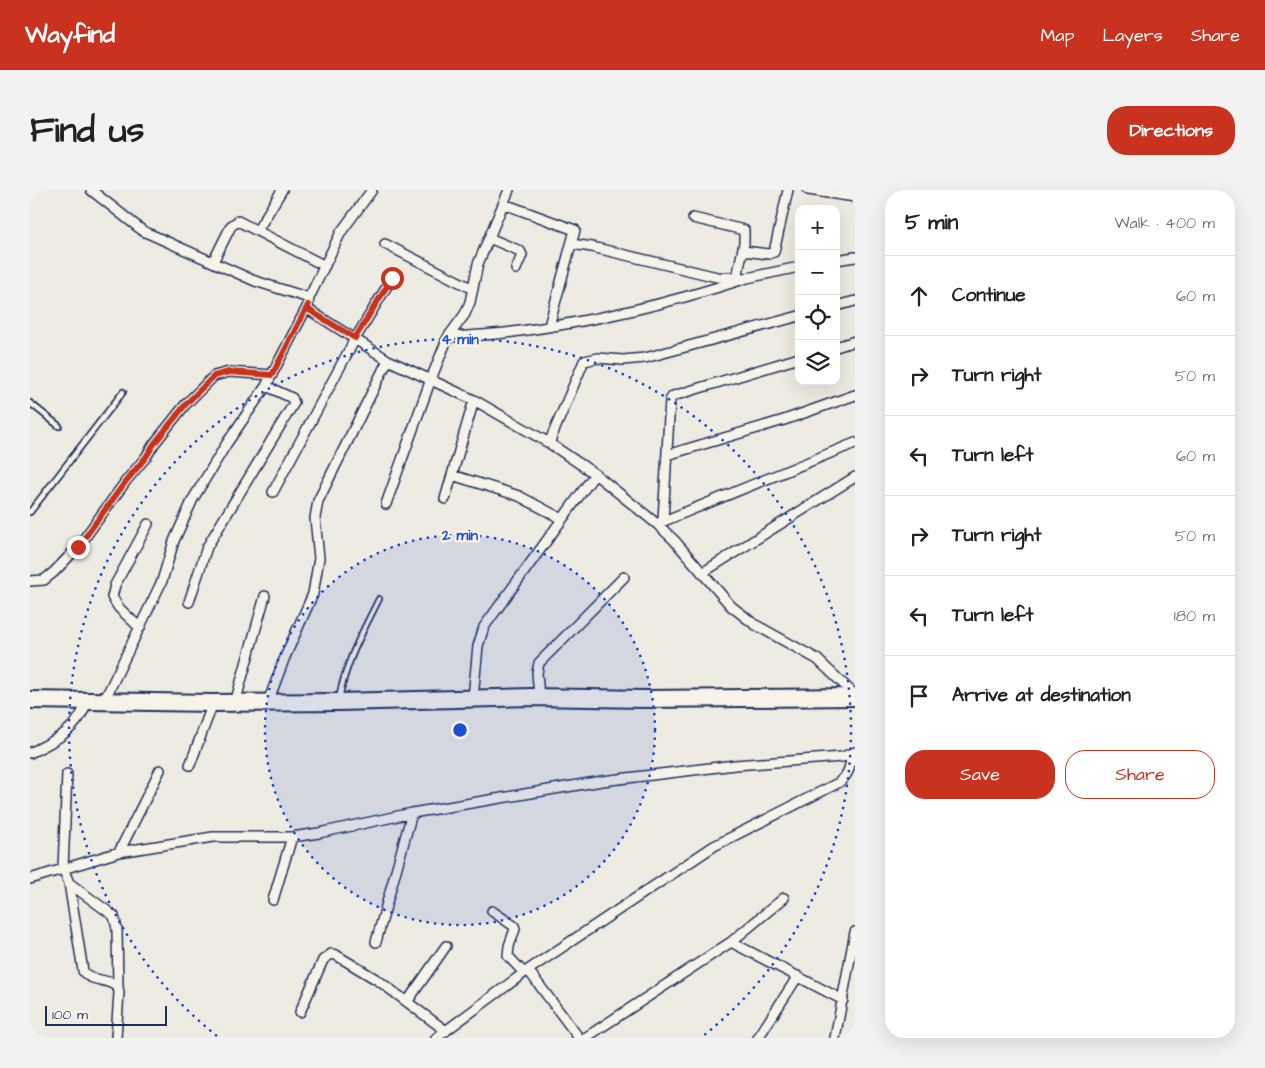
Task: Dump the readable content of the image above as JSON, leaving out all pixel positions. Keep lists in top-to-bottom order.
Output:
{
  "scale_bar": "100 m",
  "page": {
    "header": "Wayfind",
    "nav": ["Map", "Layers", "Share"],
    "title": "Find us",
    "buttons": [
      "Directions",
      ["Save", "Share"]
    ],
    "heading": ["5 min", "Walk · 400 m"],
    "map_buttons": ["+", "−"],
    "list": [
      ["Continue", "60 m"],
      ["Turn right", "50 m"],
      ["Turn left", "60 m"],
      ["Turn right", "50 m"],
      ["Turn left", "180 m"],
      "Arrive at destination"
    ],
    "scale": "100 m"
  },
  "rings": ["4 min", "2 min"]
}
